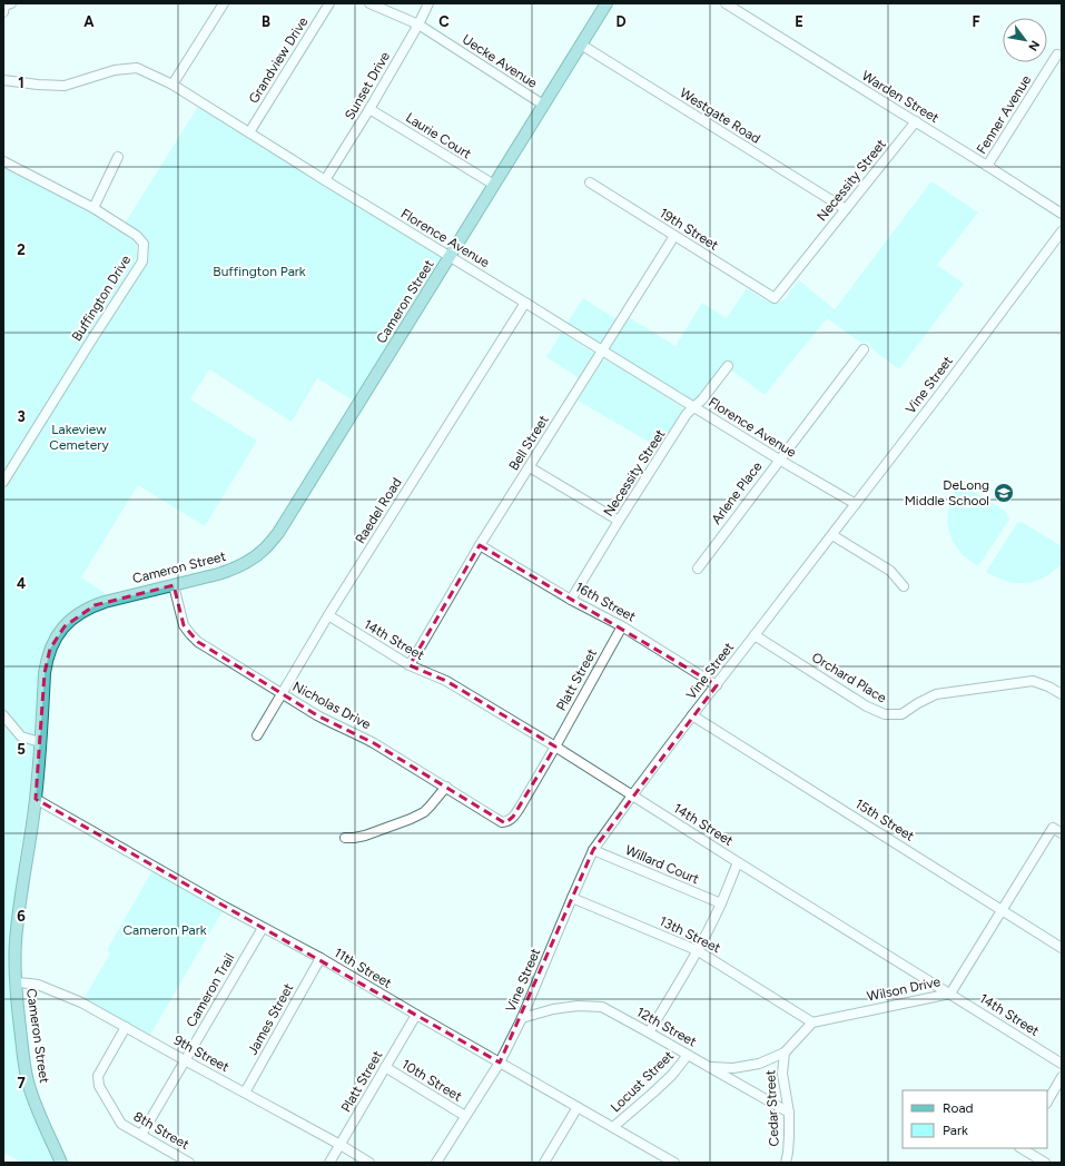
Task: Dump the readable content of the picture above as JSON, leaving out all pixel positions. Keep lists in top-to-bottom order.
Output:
{
  "streets": {
    "main road": ["Cameron Street"],
    "street": [
      "Grandview Drive",
      "Uecke Avenue",
      "Sunset Drive",
      "Warden Street",
      "Fenner Avenue",
      "Westgate Road",
      "Laurie Court",
      "Necessity Street",
      "19th Street",
      "Florence Avenue",
      "Buffington Drive",
      "Vine Street",
      "Bell Street",
      "Arlene Place",
      "Raedel Road",
      "16th Street",
      "14th Street",
      "Orchard Place",
      "Platt Street",
      "Nicholas Drive",
      "15th Street",
      "Willard Court",
      "13th Street",
      "11th Street",
      "Wilson Drive",
      "Cameron Trail",
      "James Street",
      "12th Street",
      "9th Street",
      "10th Street",
      "Locust Street",
      "Cedar Street",
      "8th Street"
    ]
  },
  "crossings": [
    ["Grandview Drive", "Florence Avenue"],
    ["Uecke Avenue", "Sunset Drive"],
    ["Uecke Avenue", "Cameron Street"],
    ["Sunset Drive", "Laurie Court"],
    ["Sunset Drive", "Florence Avenue"],
    ["Warden Street", "Fenner Avenue"],
    ["Warden Street", "Necessity Street"],
    ["Westgate Road", "Necessity Street"],
    ["Westgate Road", "Cameron Street"],
    ["Laurie Court", "Cameron Street"],
    ["Necessity Street", "19th Street"],
    ["Necessity Street", "Florence Avenue"],
    ["Necessity Street", "16th Street"],
    ["19th Street", "Bell Street"],
    ["Florence Avenue", "Cameron Street"],
    ["Florence Avenue", "Vine Street"],
    ["Florence Avenue", "Bell Street"],
    ["Florence Avenue", "Arlene Place"],
    ["Florence Avenue", "Raedel Road"],
    ["Cameron Street", "Nicholas Drive"],
    ["Cameron Street", "11th Street"],
    ["Cameron Street", "9th Street"],
    ["Vine Street", "16th Street"],
    ["Vine Street", "14th Street"],
    ["Vine Street", "Orchard Place"],
    ["Vine Street", "15th Street"],
    ["Vine Street", "Willard Court"],
    ["Vine Street", "13th Street"],
    ["Vine Street", "11th Street"],
    ["Vine Street", "12th Street"],
    ["Vine Street", "10th Street"],
    ["Bell Street", "16th Street"],
    ["Bell Street", "14th Street"],
    ["Raedel Road", "14th Street"],
    ["Raedel Road", "Nicholas Drive"],
    ["16th Street", "Platt Street"],
    ["14th Street", "Platt Street"],
    ["14th Street", "Wilson Drive"],
    ["Platt Street", "Nicholas Drive"],
    ["Platt Street", "11th Street"],
    ["Platt Street", "9th Street"],
    ["Platt Street", "10th Street"],
    ["15th Street", "Wilson Drive"],
    ["13th Street", "Wilson Drive"],
    ["11th Street", "Cameron Trail"],
    ["11th Street", "James Street"],
    ["11th Street", "Locust Street"],
    ["Cameron Trail", "9th Street"],
    ["Cameron Trail", "8th Street"],
    ["James Street", "9th Street"],
    ["12th Street", "Locust Street"],
    ["12th Street", "Cedar Street"],
    ["9th Street", "8th Street"]
  ],
  "parks": ["Buffington Park", "Lakeview Cemetery", "Cameron Park"],
  "places": {
    "school or university": ["DeLong Middle School"]
  },
  "legend": ["Road", "Park"],
  "north": "bottom right",
  "grid": {
    "columns": [
      "A",
      "B",
      "C",
      "D",
      "E",
      "F"
    ],
    "rows": [
      "1",
      "2",
      "3",
      "4",
      "5",
      "6",
      "7"
    ]
  }
}
